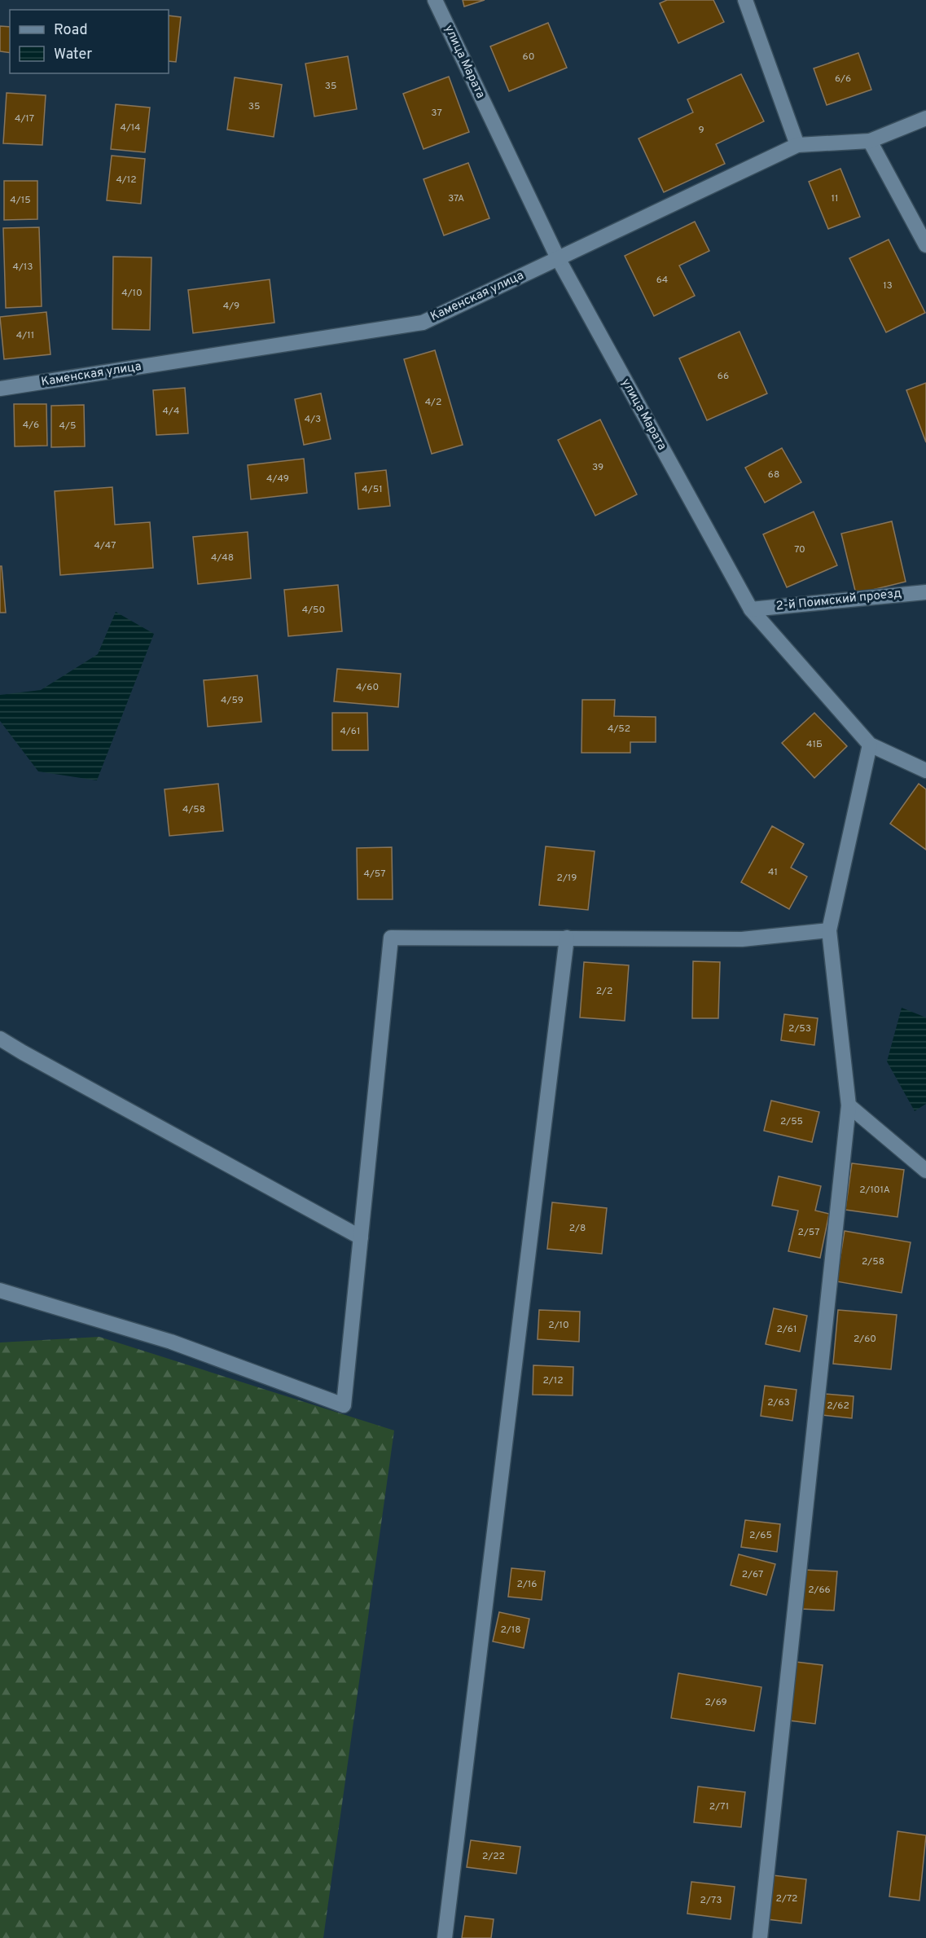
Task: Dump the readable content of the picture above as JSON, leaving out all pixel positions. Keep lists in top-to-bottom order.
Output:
{
  "streets": {
    "street": ["улица Марата", "Каменская улица", "2-й Поимский проезд"]
  },
  "crossings": [
    ["улица Марата", "Каменская улица"],
    ["улица Марата", "2-й Поимский проезд"]
  ],
  "house_numbers": [
    "60",
    "6/6",
    "35",
    "35",
    "37",
    "4/17",
    "4/14",
    "9",
    "4/12",
    "37А",
    "11",
    "4/15",
    "4/13",
    "64",
    "13",
    "4/10",
    "4/9",
    "4/11",
    "66",
    "4/2",
    "4/4",
    "4/3",
    "4/6",
    "4/5",
    "39",
    "68",
    "4/49",
    "4/51",
    "4/47",
    "70",
    "4/48",
    "4/50",
    "4/60",
    "4/59",
    "4/52",
    "4/61",
    "41Б",
    "4/58",
    "41",
    "4/57",
    "2/19",
    "2/2",
    "2/53",
    "2/55",
    "2/101А",
    "2/8",
    "2/57",
    "2/58",
    "2/10",
    "2/61",
    "2/60",
    "2/12",
    "2/63",
    "2/62",
    "2/65",
    "2/67",
    "2/16",
    "2/66",
    "2/18",
    "2/69",
    "2/71",
    "2/22",
    "2/72",
    "2/73"
  ],
  "legend": ["Road", "Water"]
}
